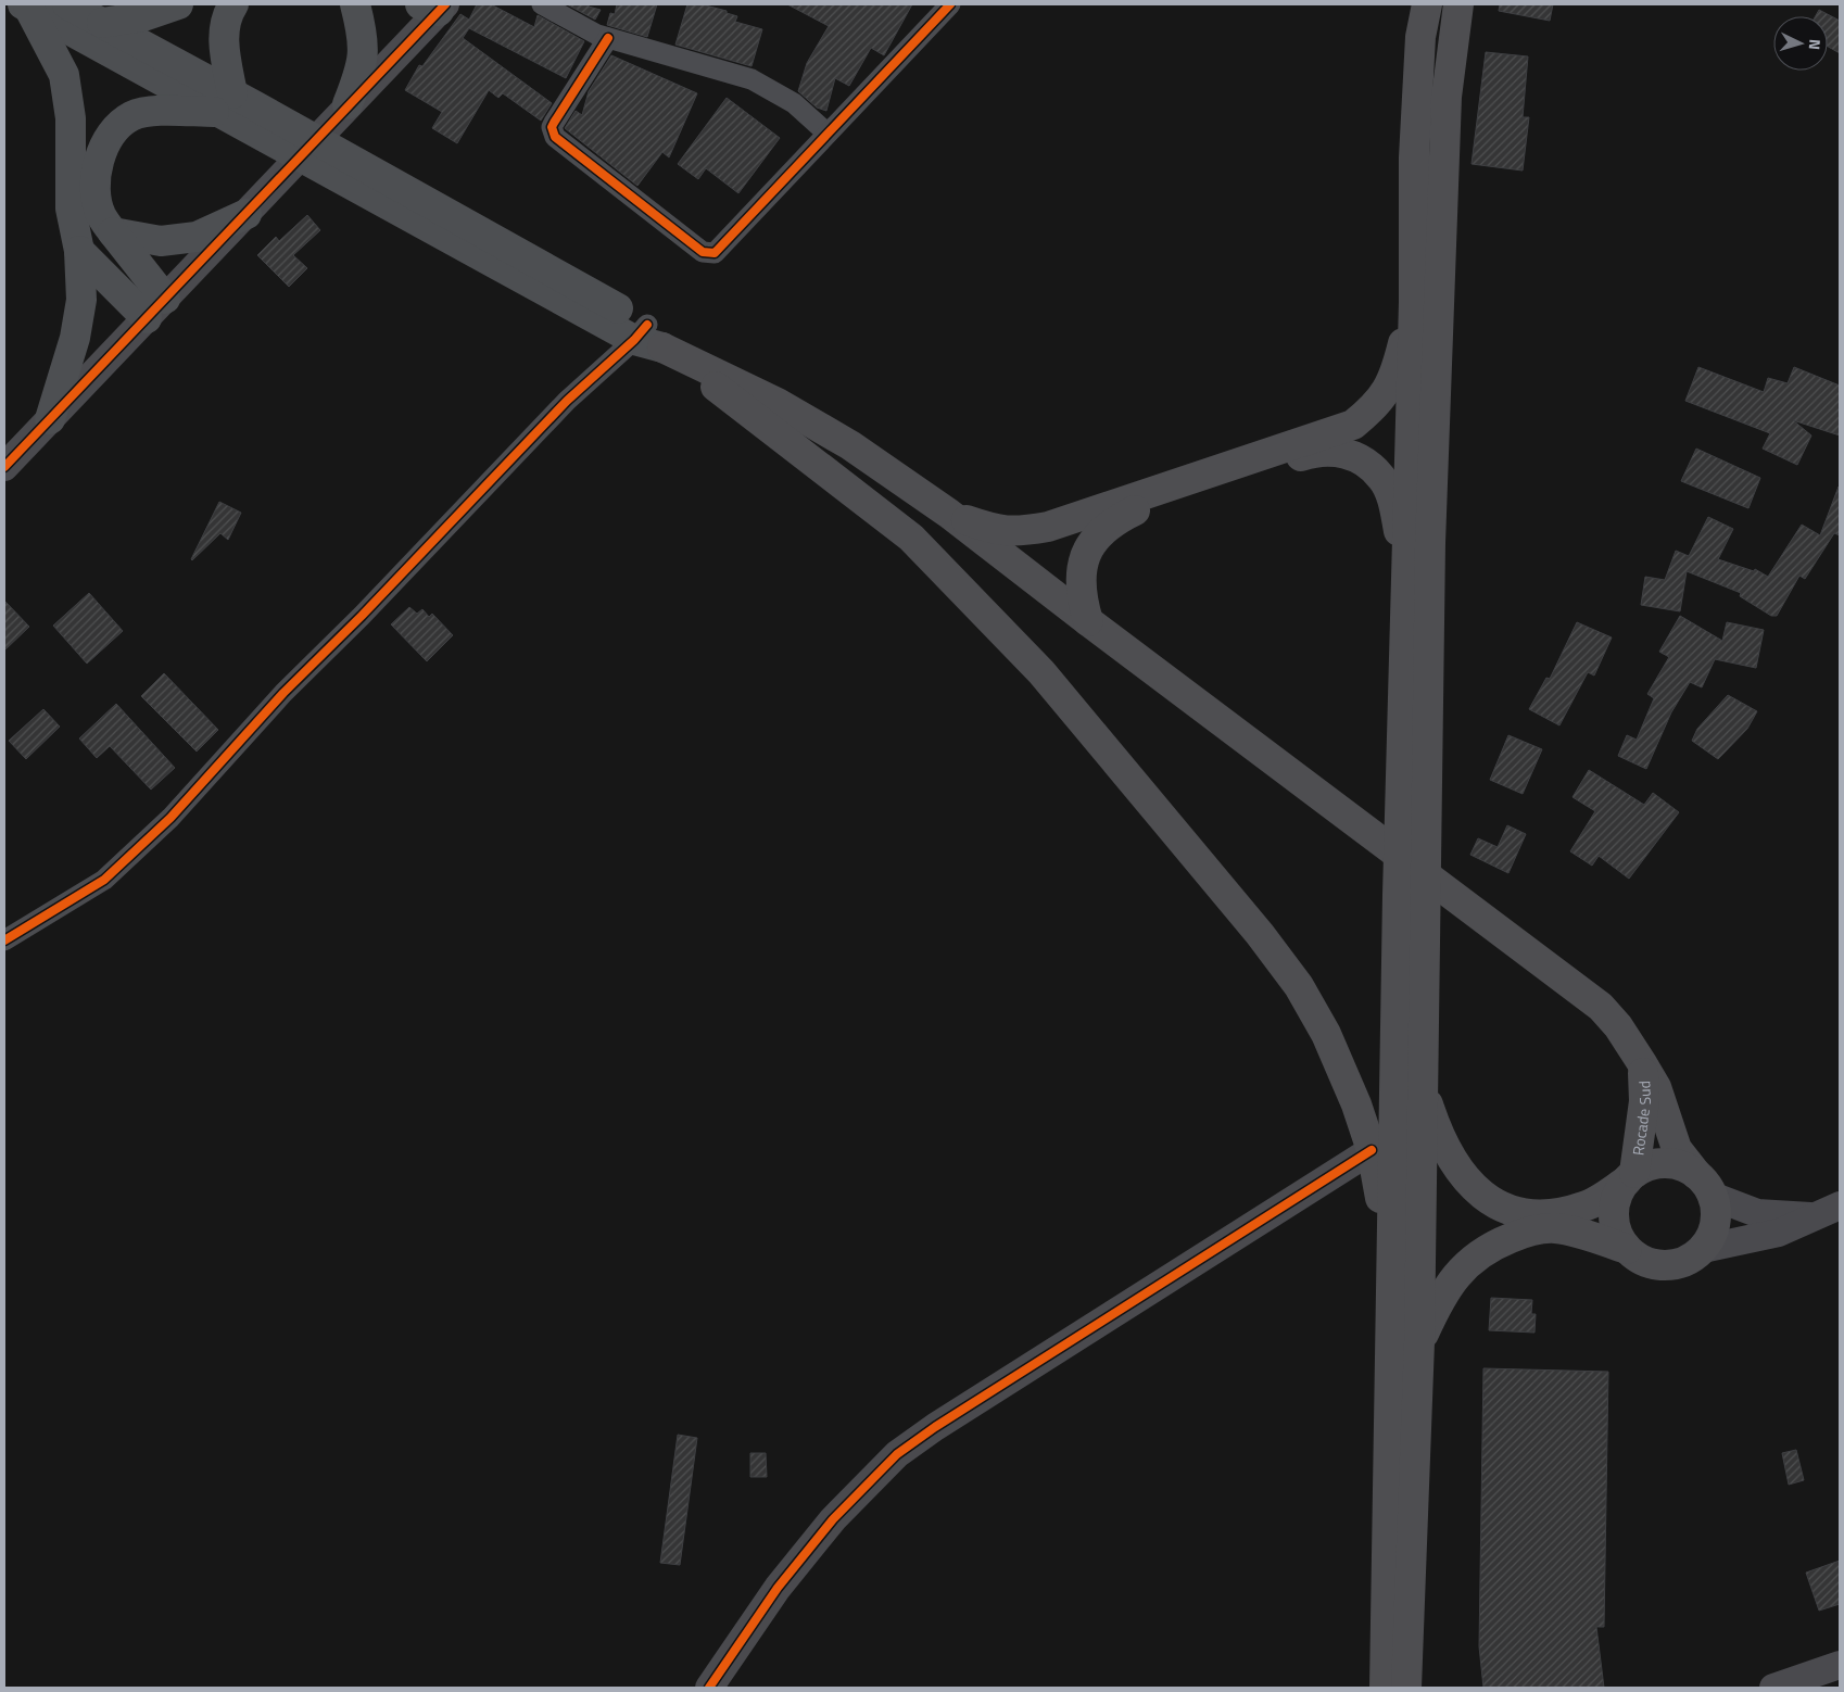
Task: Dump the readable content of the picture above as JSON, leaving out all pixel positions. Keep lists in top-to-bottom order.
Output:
{
  "streets": {
    "highway": ["Rocade Sud"]
  },
  "north": "right"
}
